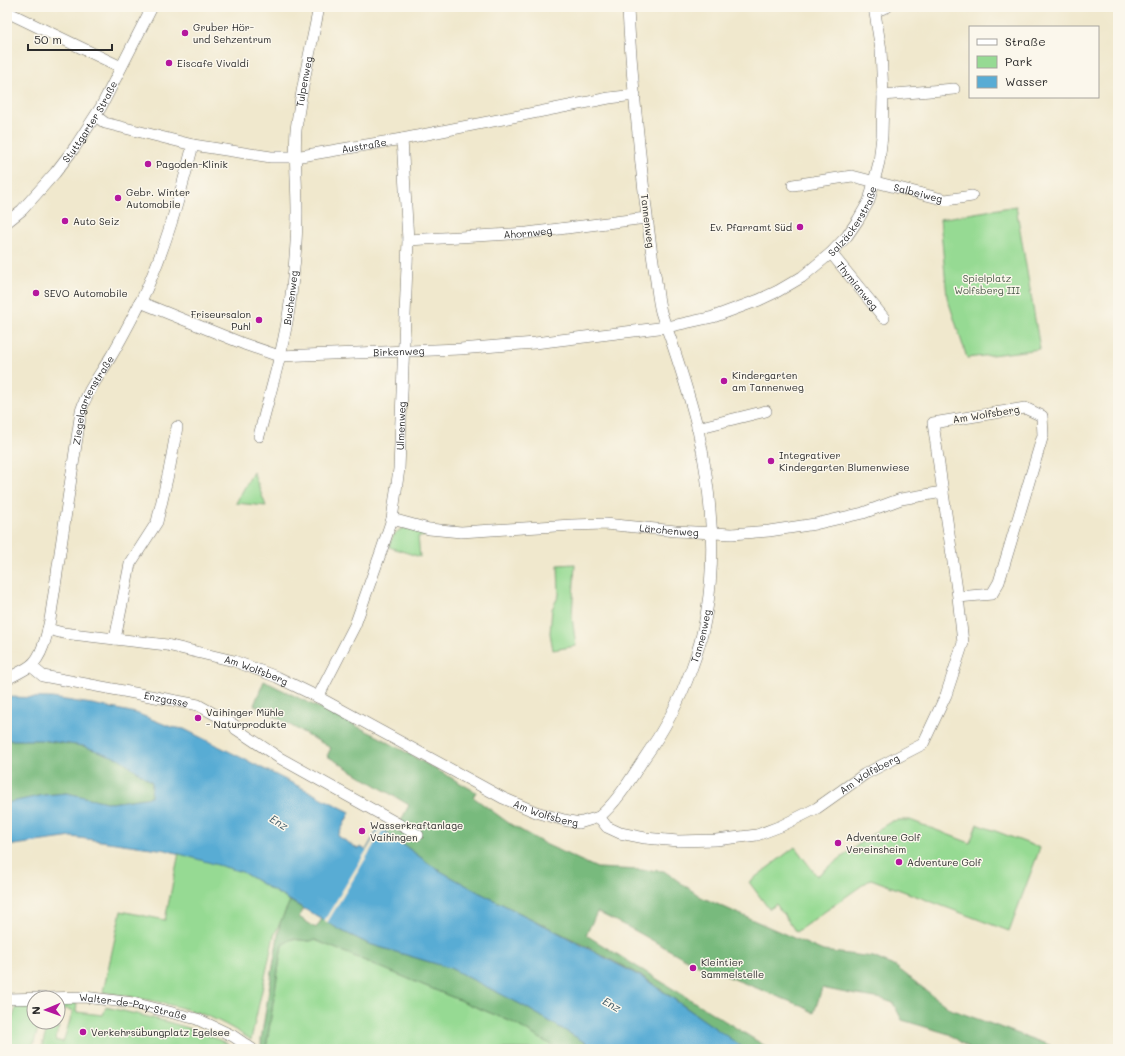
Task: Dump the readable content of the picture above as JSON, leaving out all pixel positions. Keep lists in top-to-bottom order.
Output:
{
  "streets": {
    "street": [
      "Tulpenweg",
      "Stuttgarter Straße",
      "Austraße",
      "Salbeiweg",
      "Salzäckerstraße",
      "Tannenweg",
      "Ahornweg",
      "Thymianweg",
      "Buchenweg",
      "Birkenweg",
      "Ziegelgartenstraße",
      "Am Wolfsberg",
      "Ulmenweg",
      "Lärchenweg",
      "Enzgasse",
      "Walter-de-Pay-Straße"
    ]
  },
  "crossings": [
    ["Tulpenweg", "Austraße"],
    ["Tulpenweg", "Buchenweg"],
    ["Stuttgarter Straße", "Austraße"],
    ["Austraße", "Tannenweg"],
    ["Austraße", "Buchenweg"],
    ["Austraße", "Ziegelgartenstraße"],
    ["Austraße", "Ulmenweg"],
    ["Salbeiweg", "Salzäckerstraße"],
    ["Salzäckerstraße", "Tannenweg"],
    ["Salzäckerstraße", "Thymianweg"],
    ["Salzäckerstraße", "Birkenweg"],
    ["Tannenweg", "Ahornweg"],
    ["Tannenweg", "Birkenweg"],
    ["Tannenweg", "Am Wolfsberg"],
    ["Tannenweg", "Lärchenweg"],
    ["Ahornweg", "Ulmenweg"],
    ["Buchenweg", "Birkenweg"],
    ["Birkenweg", "Ziegelgartenstraße"],
    ["Birkenweg", "Ulmenweg"],
    ["Ziegelgartenstraße", "Am Wolfsberg"],
    ["Ziegelgartenstraße", "Enzgasse"],
    ["Am Wolfsberg", "Ulmenweg"],
    ["Am Wolfsberg", "Lärchenweg"],
    ["Ulmenweg", "Lärchenweg"]
  ],
  "water": ["Enz"],
  "parks": ["Spielplatz Wolfsberg III"],
  "places": [
    "Gruber Hör- und Sehzentrum",
    "Eiscafe Vivaldi",
    "Pagoden-Klinik",
    "Gebr. Winter Automobile",
    "Auto Seiz",
    "Ev. Pfarramt Süd",
    "SEVO Automobile",
    "Friseursalon Puhl",
    "Kindergarten am Tannenweg",
    "Integrativer Kindergarten Blumenwiese",
    "Vaihinger Mühle - Naturprodukte",
    "Wasserkraftanlage Vaihingen",
    "Adventure Golf Vereinsheim",
    "Adventure Golf",
    "Kleintier Sammelstelle",
    "Verkehrsübungplatz Egelsee"
  ],
  "legend": ["Straße", "Park", "Wasser"],
  "scale_bar": "50 m",
  "north": "left"
}
